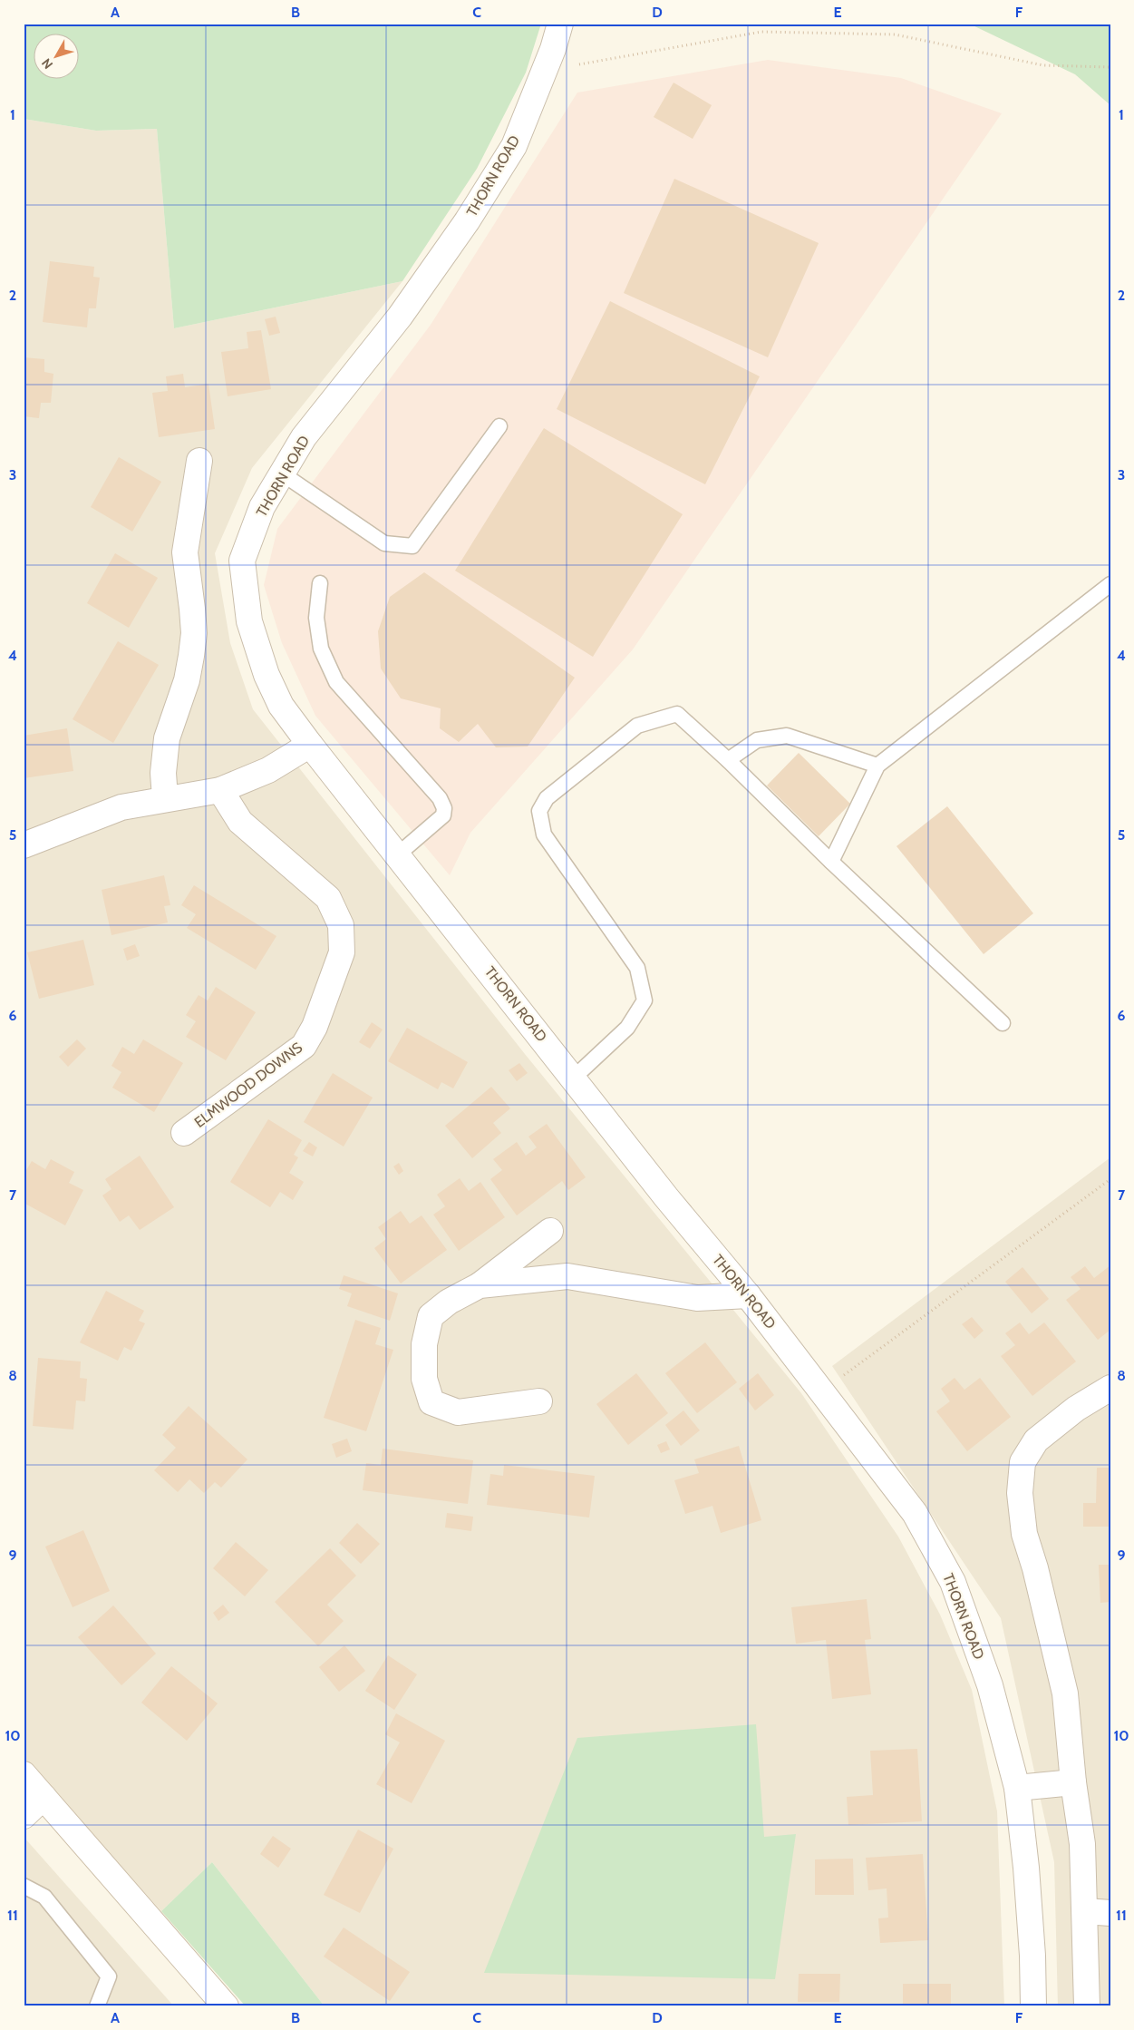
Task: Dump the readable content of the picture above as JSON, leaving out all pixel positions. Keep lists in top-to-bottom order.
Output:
{
  "streets": {
    "street": ["THORN ROAD", "ELMWOOD DOWNS"]
  },
  "north": "bottom left",
  "grid": {
    "columns": [
      "A",
      "B",
      "C",
      "D",
      "E",
      "F"
    ],
    "rows": [
      "1",
      "2",
      "3",
      "4",
      "5",
      "6",
      "7",
      "8",
      "9",
      "10",
      "11"
    ]
  }
}
